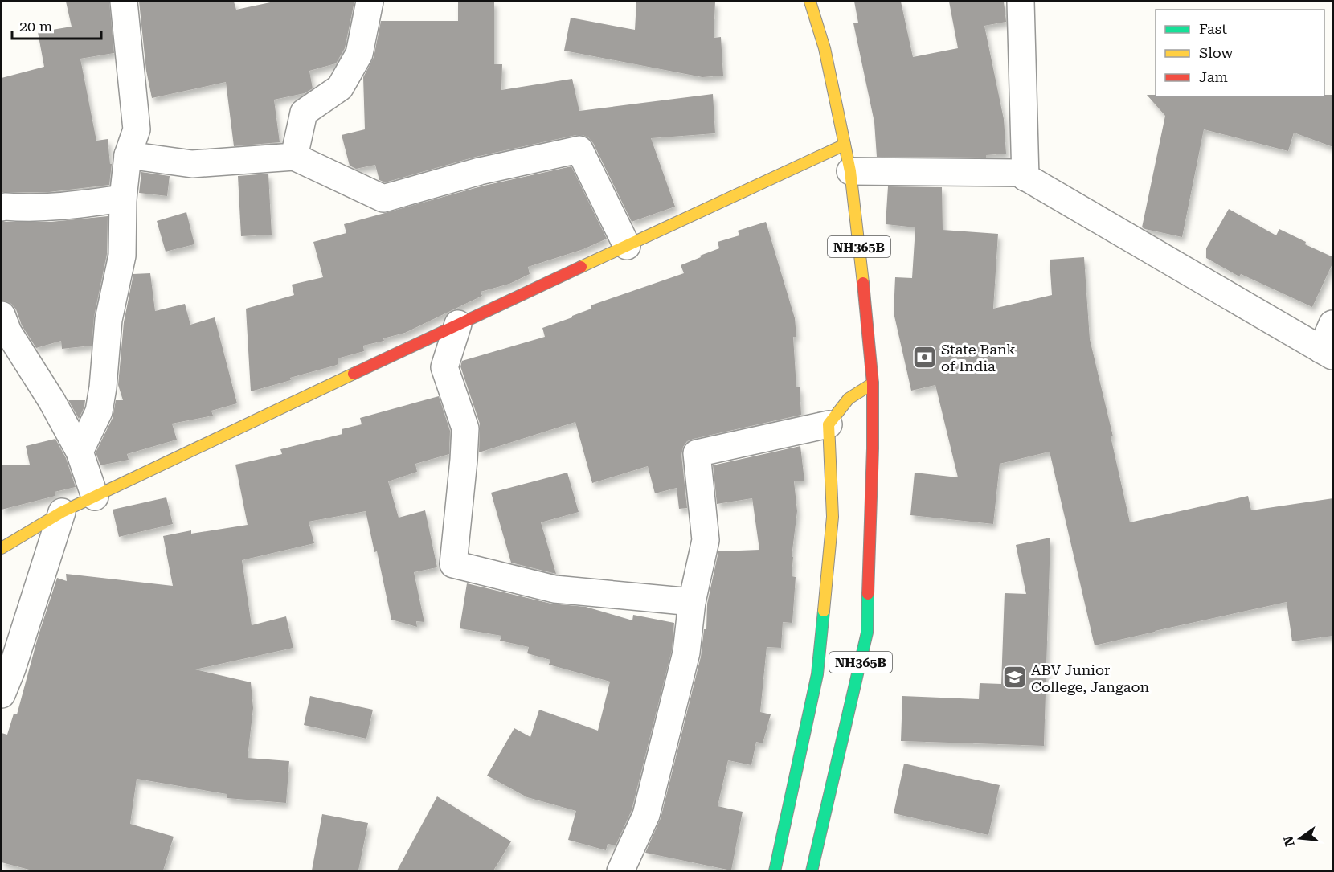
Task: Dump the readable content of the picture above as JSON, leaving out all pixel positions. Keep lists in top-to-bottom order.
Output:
{
  "streets": {
    "main road": ["NH365B"]
  },
  "places": {
    "bank": ["State Bank of India"],
    "school or university": ["ABV Junior College, Jangaon"]
  },
  "legend": ["Fast", "Slow", "Jam"],
  "scale_bar": "20 m",
  "north": "left"
}
